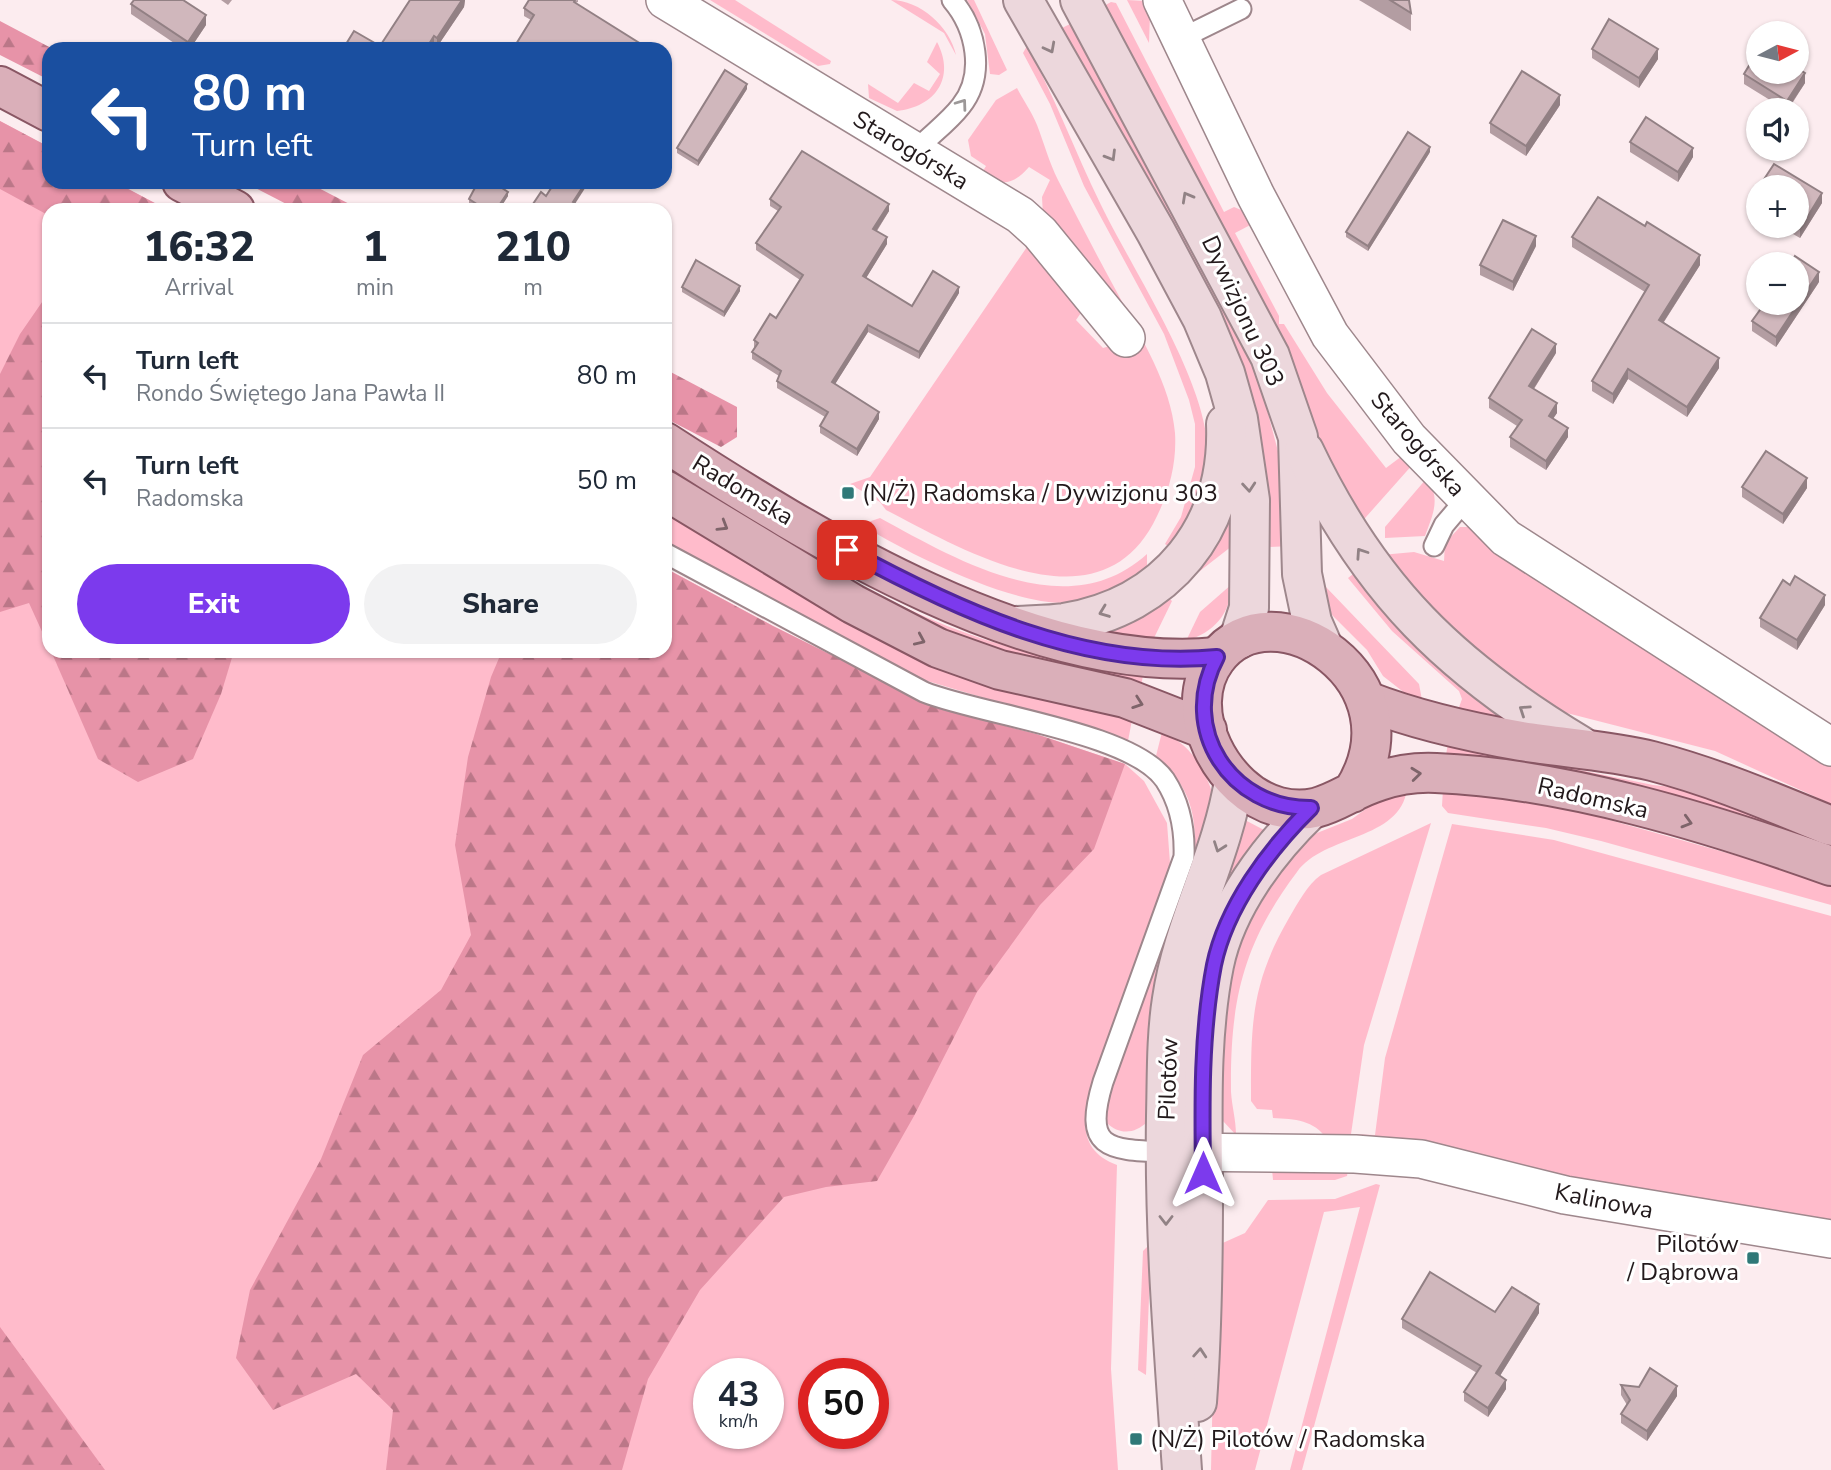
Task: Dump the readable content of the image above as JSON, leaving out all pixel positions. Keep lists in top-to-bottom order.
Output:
{
  "streets": {
    "main road": ["Dywizjonu 303", "Radomska", "Pilotów"],
    "street": ["Starogórska", "Kalinowa"]
  },
  "crossings": [
    ["Dywizjonu 303", "Radomska"],
    ["Dywizjonu 303", "Pilotów"],
    ["Radomska", "Pilotów"],
    ["Pilotów", "Kalinowa"]
  ],
  "places": {
    "transit": ["(N/Ż) Radomska / Dywizjonu 303", "Pilotów / Dąbrowa", "(N/Ż) Pilotów / Radomska"]
  },
  "north": "right",
  "page": {
    "map_buttons": ["+", "−"],
    "turn": ["80 m", "Turn left"],
    "eta": [
      "16:32",
      "Arrival",
      "1",
      "min",
      "210",
      "m"
    ],
    "list": [
      {
        "name": "Turn left",
        "note": "Rondo Świętego Jana Pawła II",
        "value": "80 m"
      },
      {
        "name": "Turn left",
        "note": "Radomska",
        "value": "50 m"
      }
    ],
    "buttons": ["Exit", "Share"],
    "speed": "43 km/h",
    "limit": "50"
  }
}
